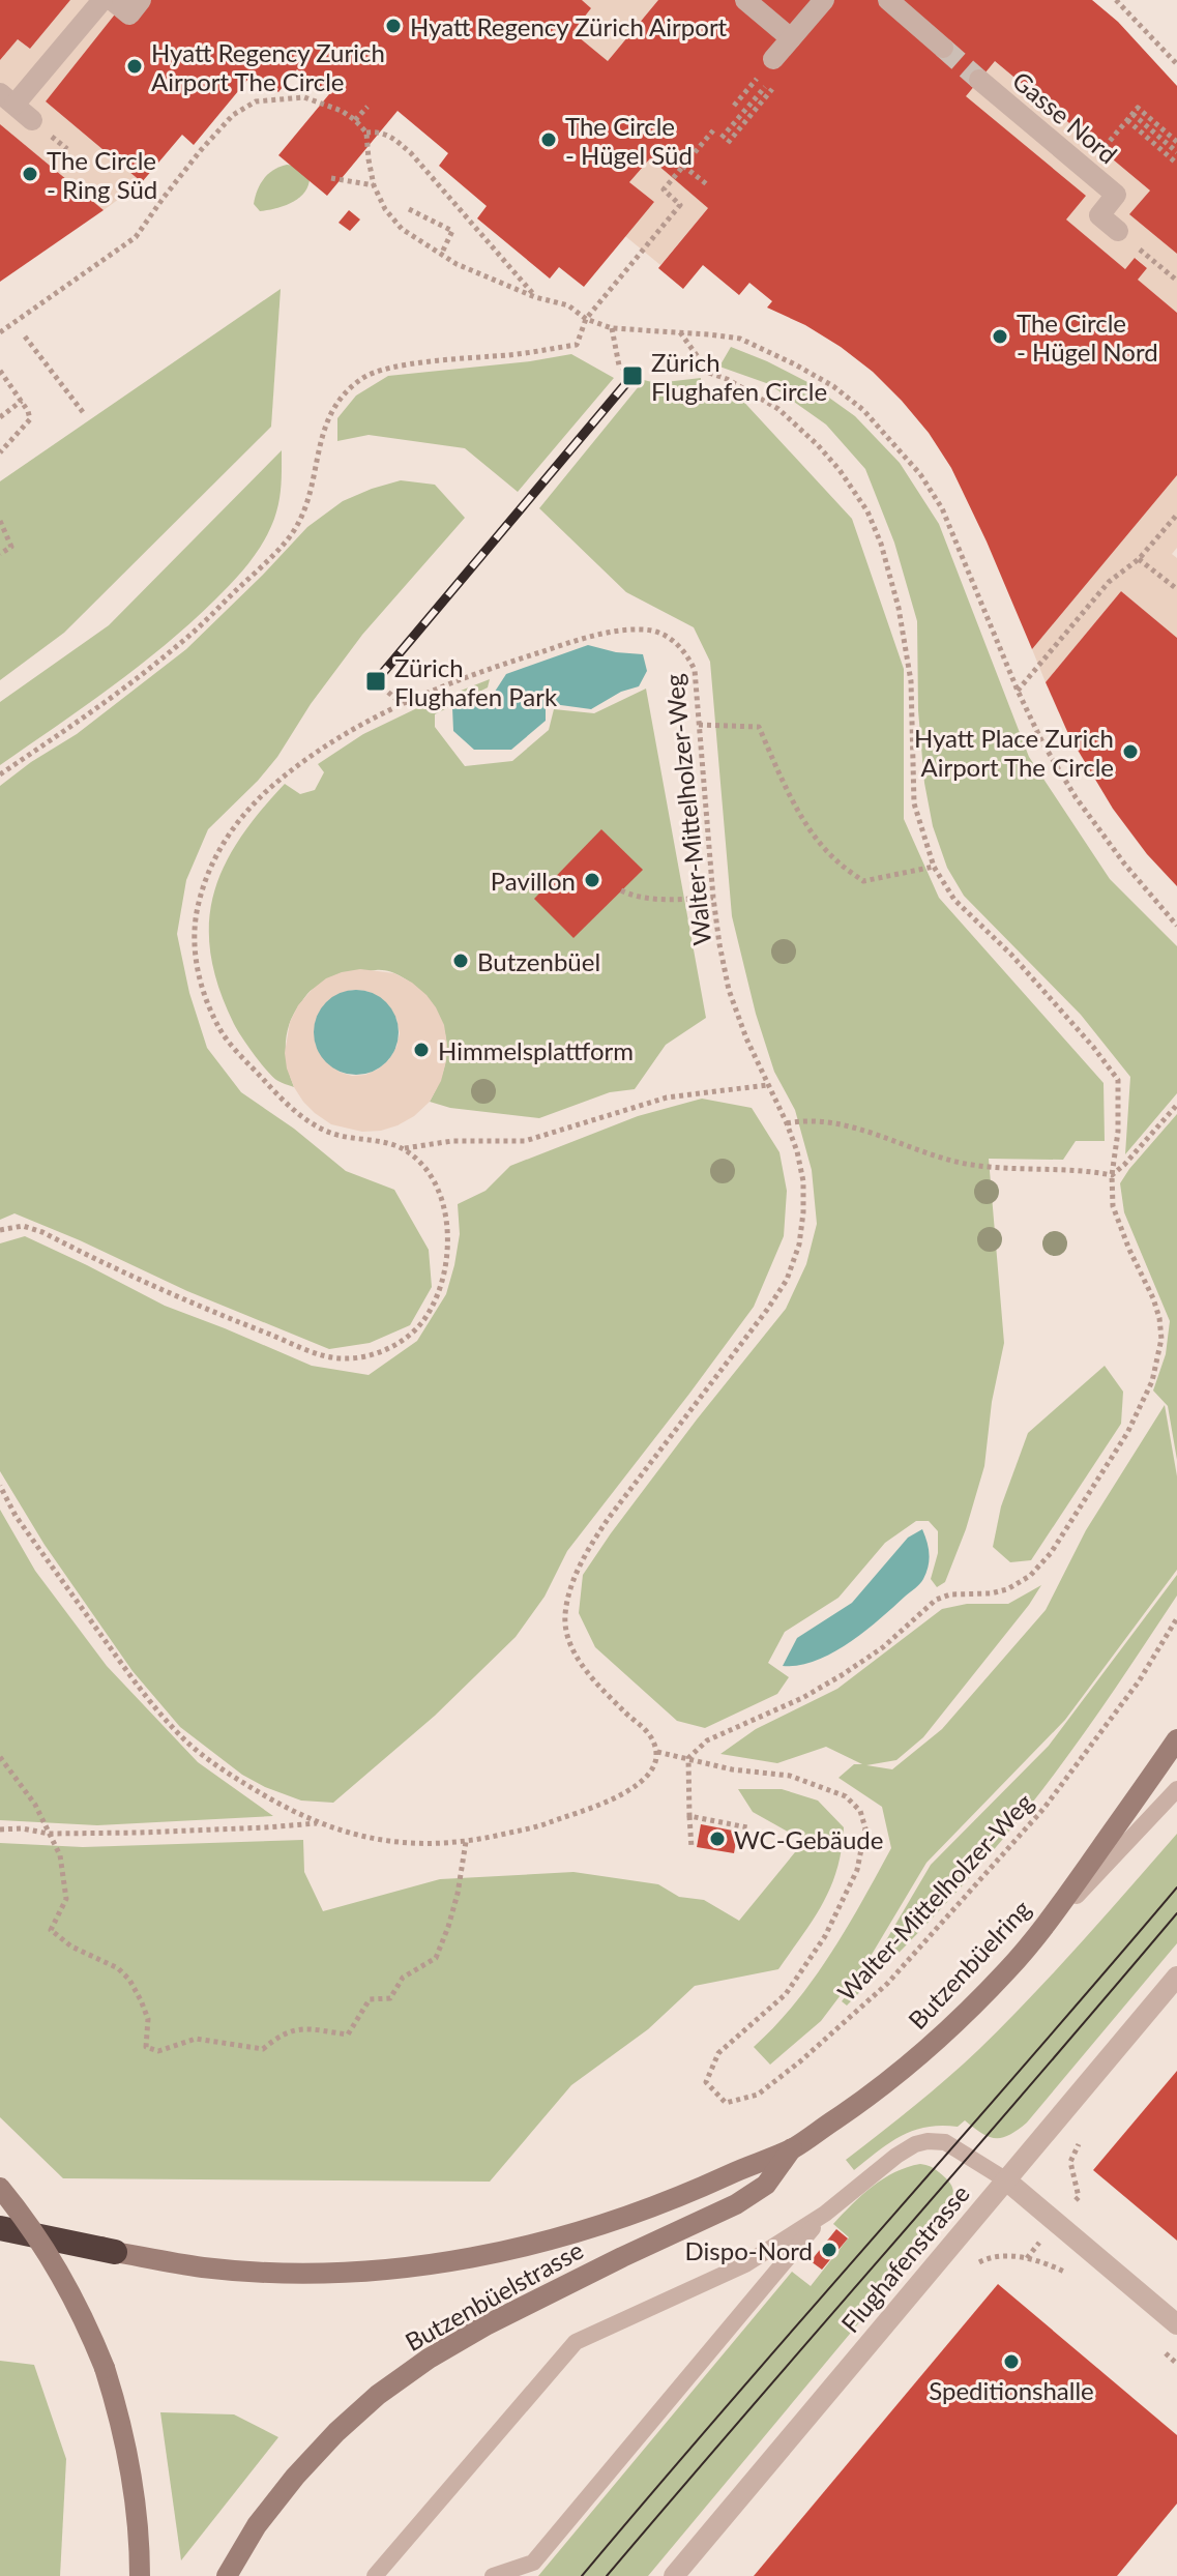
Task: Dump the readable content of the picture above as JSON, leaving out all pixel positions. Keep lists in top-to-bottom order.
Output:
{
  "streets": {
    "main road": ["Butzenbüelring", "Butzenbüelstrasse"],
    "street": ["Gasse Nord", "Flughafenstrasse"],
    "path": ["Walter-Mittelholzer-Weg"]
  },
  "crossings": [
    ["Butzenbüelring", "Butzenbüelstrasse"]
  ],
  "places": {
    "other": [
      "Hyatt Regency Zürich Airport",
      "Hyatt Regency Zurich Airport The Circle",
      "The Circle - Hügel Süd",
      "The Circle - Ring Süd",
      "The Circle - Hügel Nord",
      "Hyatt Place Zurich Airport The Circle",
      "Pavillon",
      "Butzenbüel",
      "Himmelsplattform",
      "WC-Gebäude",
      "Dispo-Nord",
      "Speditionshalle"
    ],
    "transit": ["Zürich Flughafen Circle", "Zürich Flughafen Park"]
  }
}
